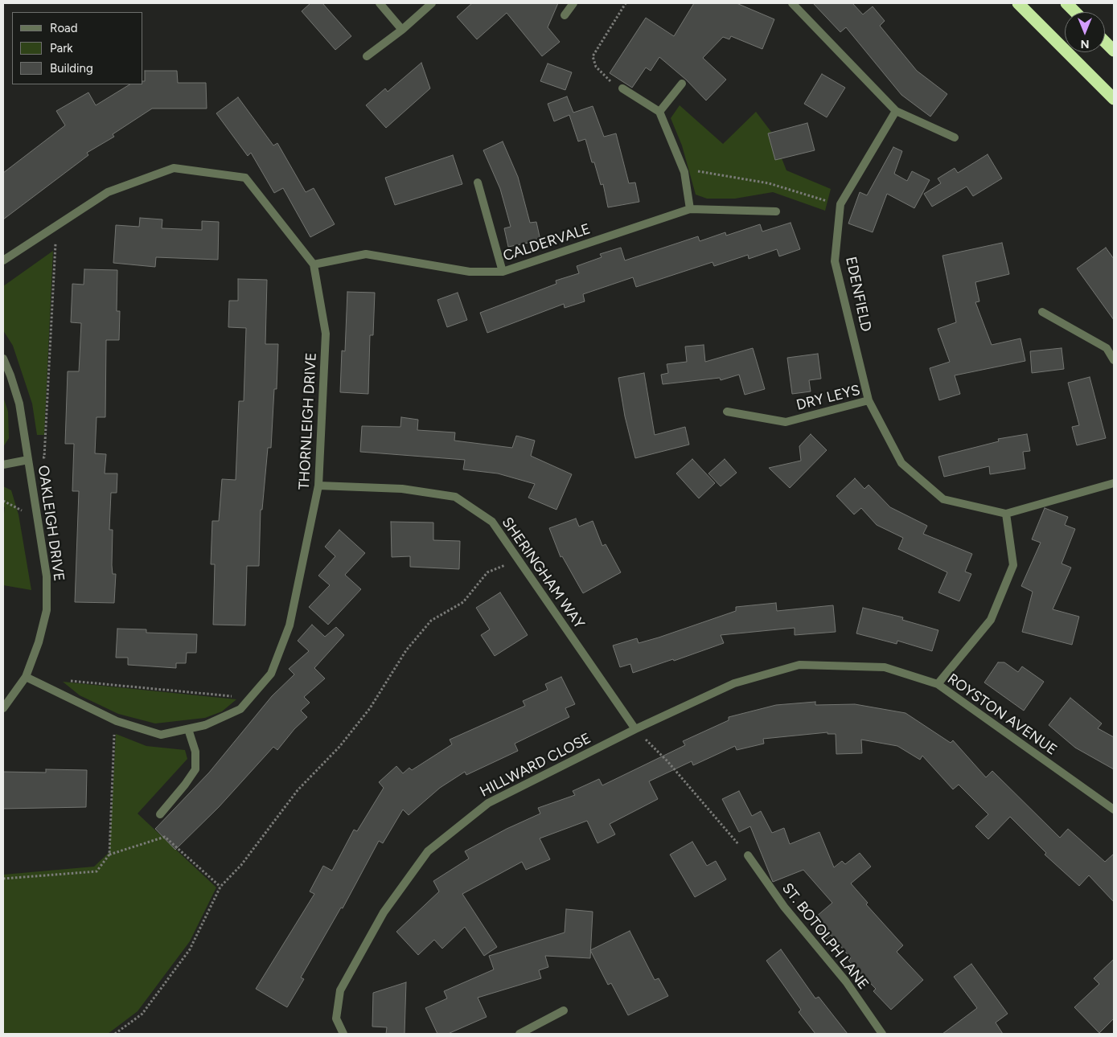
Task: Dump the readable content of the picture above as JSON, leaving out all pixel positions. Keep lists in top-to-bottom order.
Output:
{
  "streets": {
    "street": [
      "CALDERVALE",
      "EDENFIELD",
      "DRY LEYS",
      "THORNLEIGH DRIVE",
      "OAKLEIGH DRIVE",
      "SHERINGHAM WAY",
      "ROYSTON AVENUE",
      "HILLWARD CLOSE",
      "ST. BOTOLPH LANE"
    ]
  },
  "crossings": [
    ["CALDERVALE", "THORNLEIGH DRIVE"],
    ["EDENFIELD", "DRY LEYS"],
    ["THORNLEIGH DRIVE", "OAKLEIGH DRIVE"],
    ["THORNLEIGH DRIVE", "SHERINGHAM WAY"],
    ["SHERINGHAM WAY", "ROYSTON AVENUE"],
    ["SHERINGHAM WAY", "HILLWARD CLOSE"],
    ["ROYSTON AVENUE", "HILLWARD CLOSE"]
  ],
  "legend": ["Road", "Park", "Building"],
  "north": "bottom"
}
